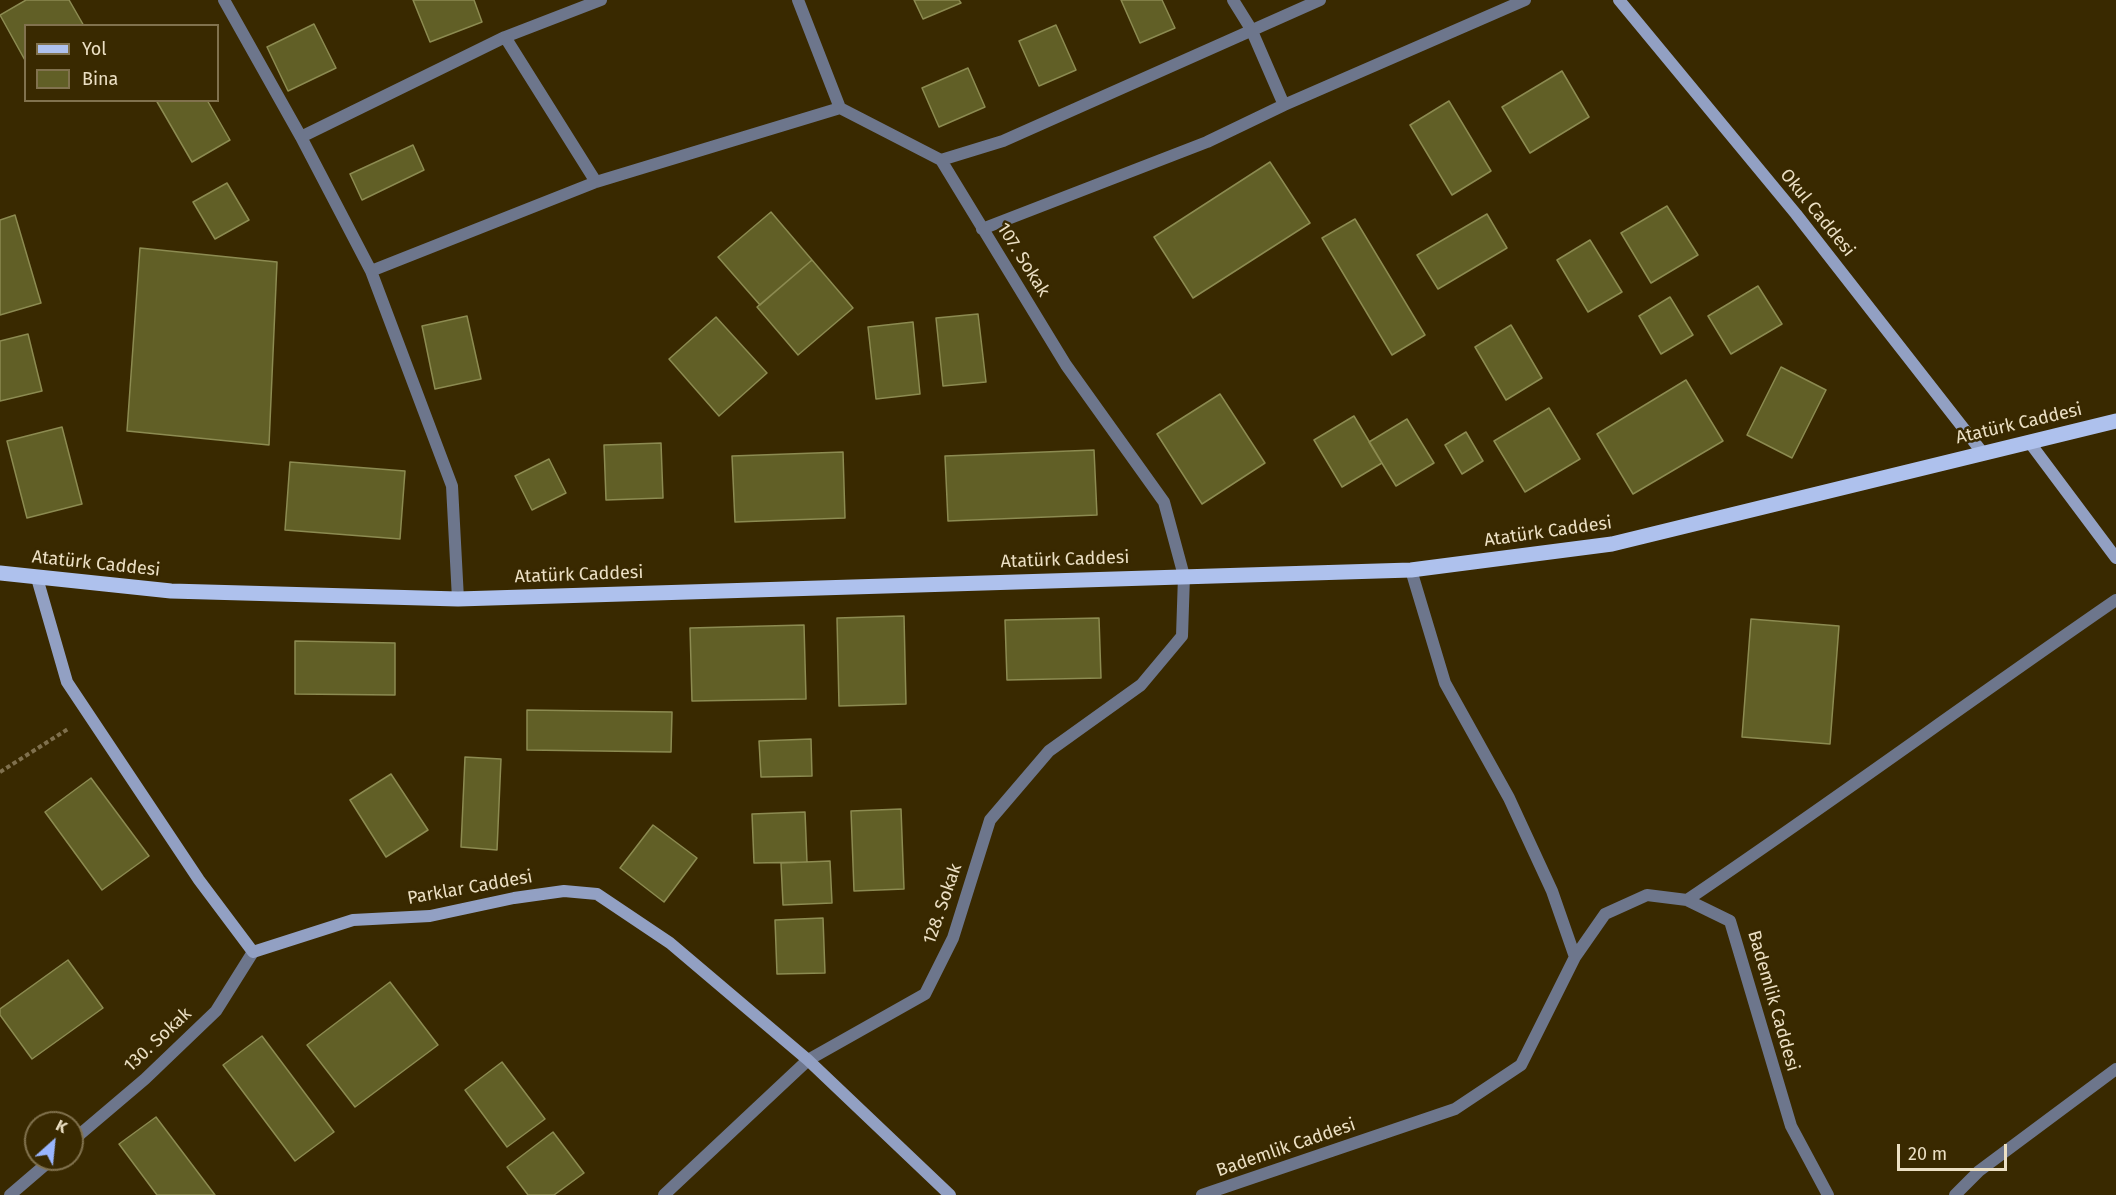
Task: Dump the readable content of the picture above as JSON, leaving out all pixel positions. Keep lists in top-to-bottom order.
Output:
{
  "streets": {
    "main road": ["Atatürk Caddesi"],
    "street": [
      "Okul Caddesi",
      "107. Sokak",
      "Parklar Caddesi",
      "128. Sokak",
      "Bademlik Caddesi",
      "130. Sokak"
    ]
  },
  "crossings": [
    ["Okul Caddesi", "Atatürk Caddesi"],
    ["107. Sokak", "Atatürk Caddesi"],
    ["107. Sokak", "128. Sokak"],
    ["Atatürk Caddesi", "128. Sokak"],
    ["Parklar Caddesi", "128. Sokak"],
    ["Parklar Caddesi", "130. Sokak"]
  ],
  "legend": ["Yol", "Bina"],
  "scale_bar": "20 m",
  "north": "top right"
}
